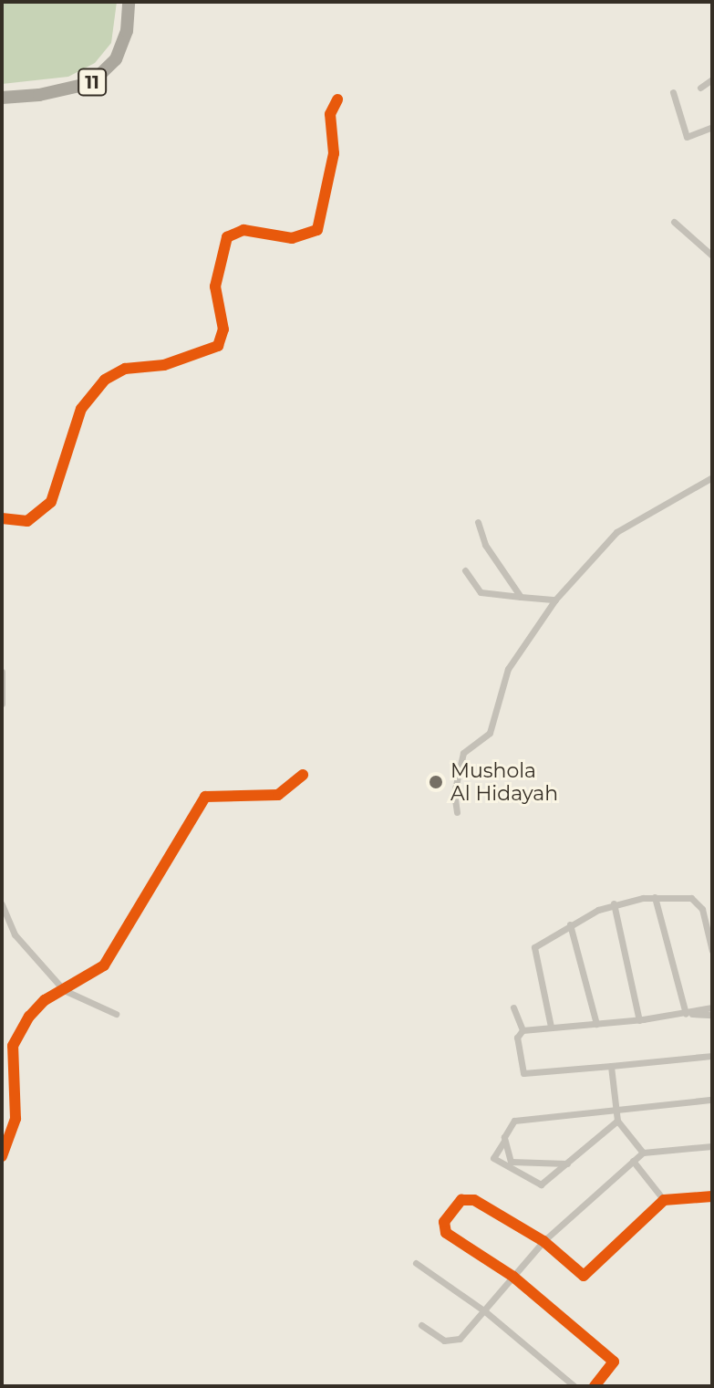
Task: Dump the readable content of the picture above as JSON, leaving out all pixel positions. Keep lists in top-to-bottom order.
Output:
{
  "streets": {
    "highway": ["11"]
  },
  "places": ["Mushola Al Hidayah"]
}
